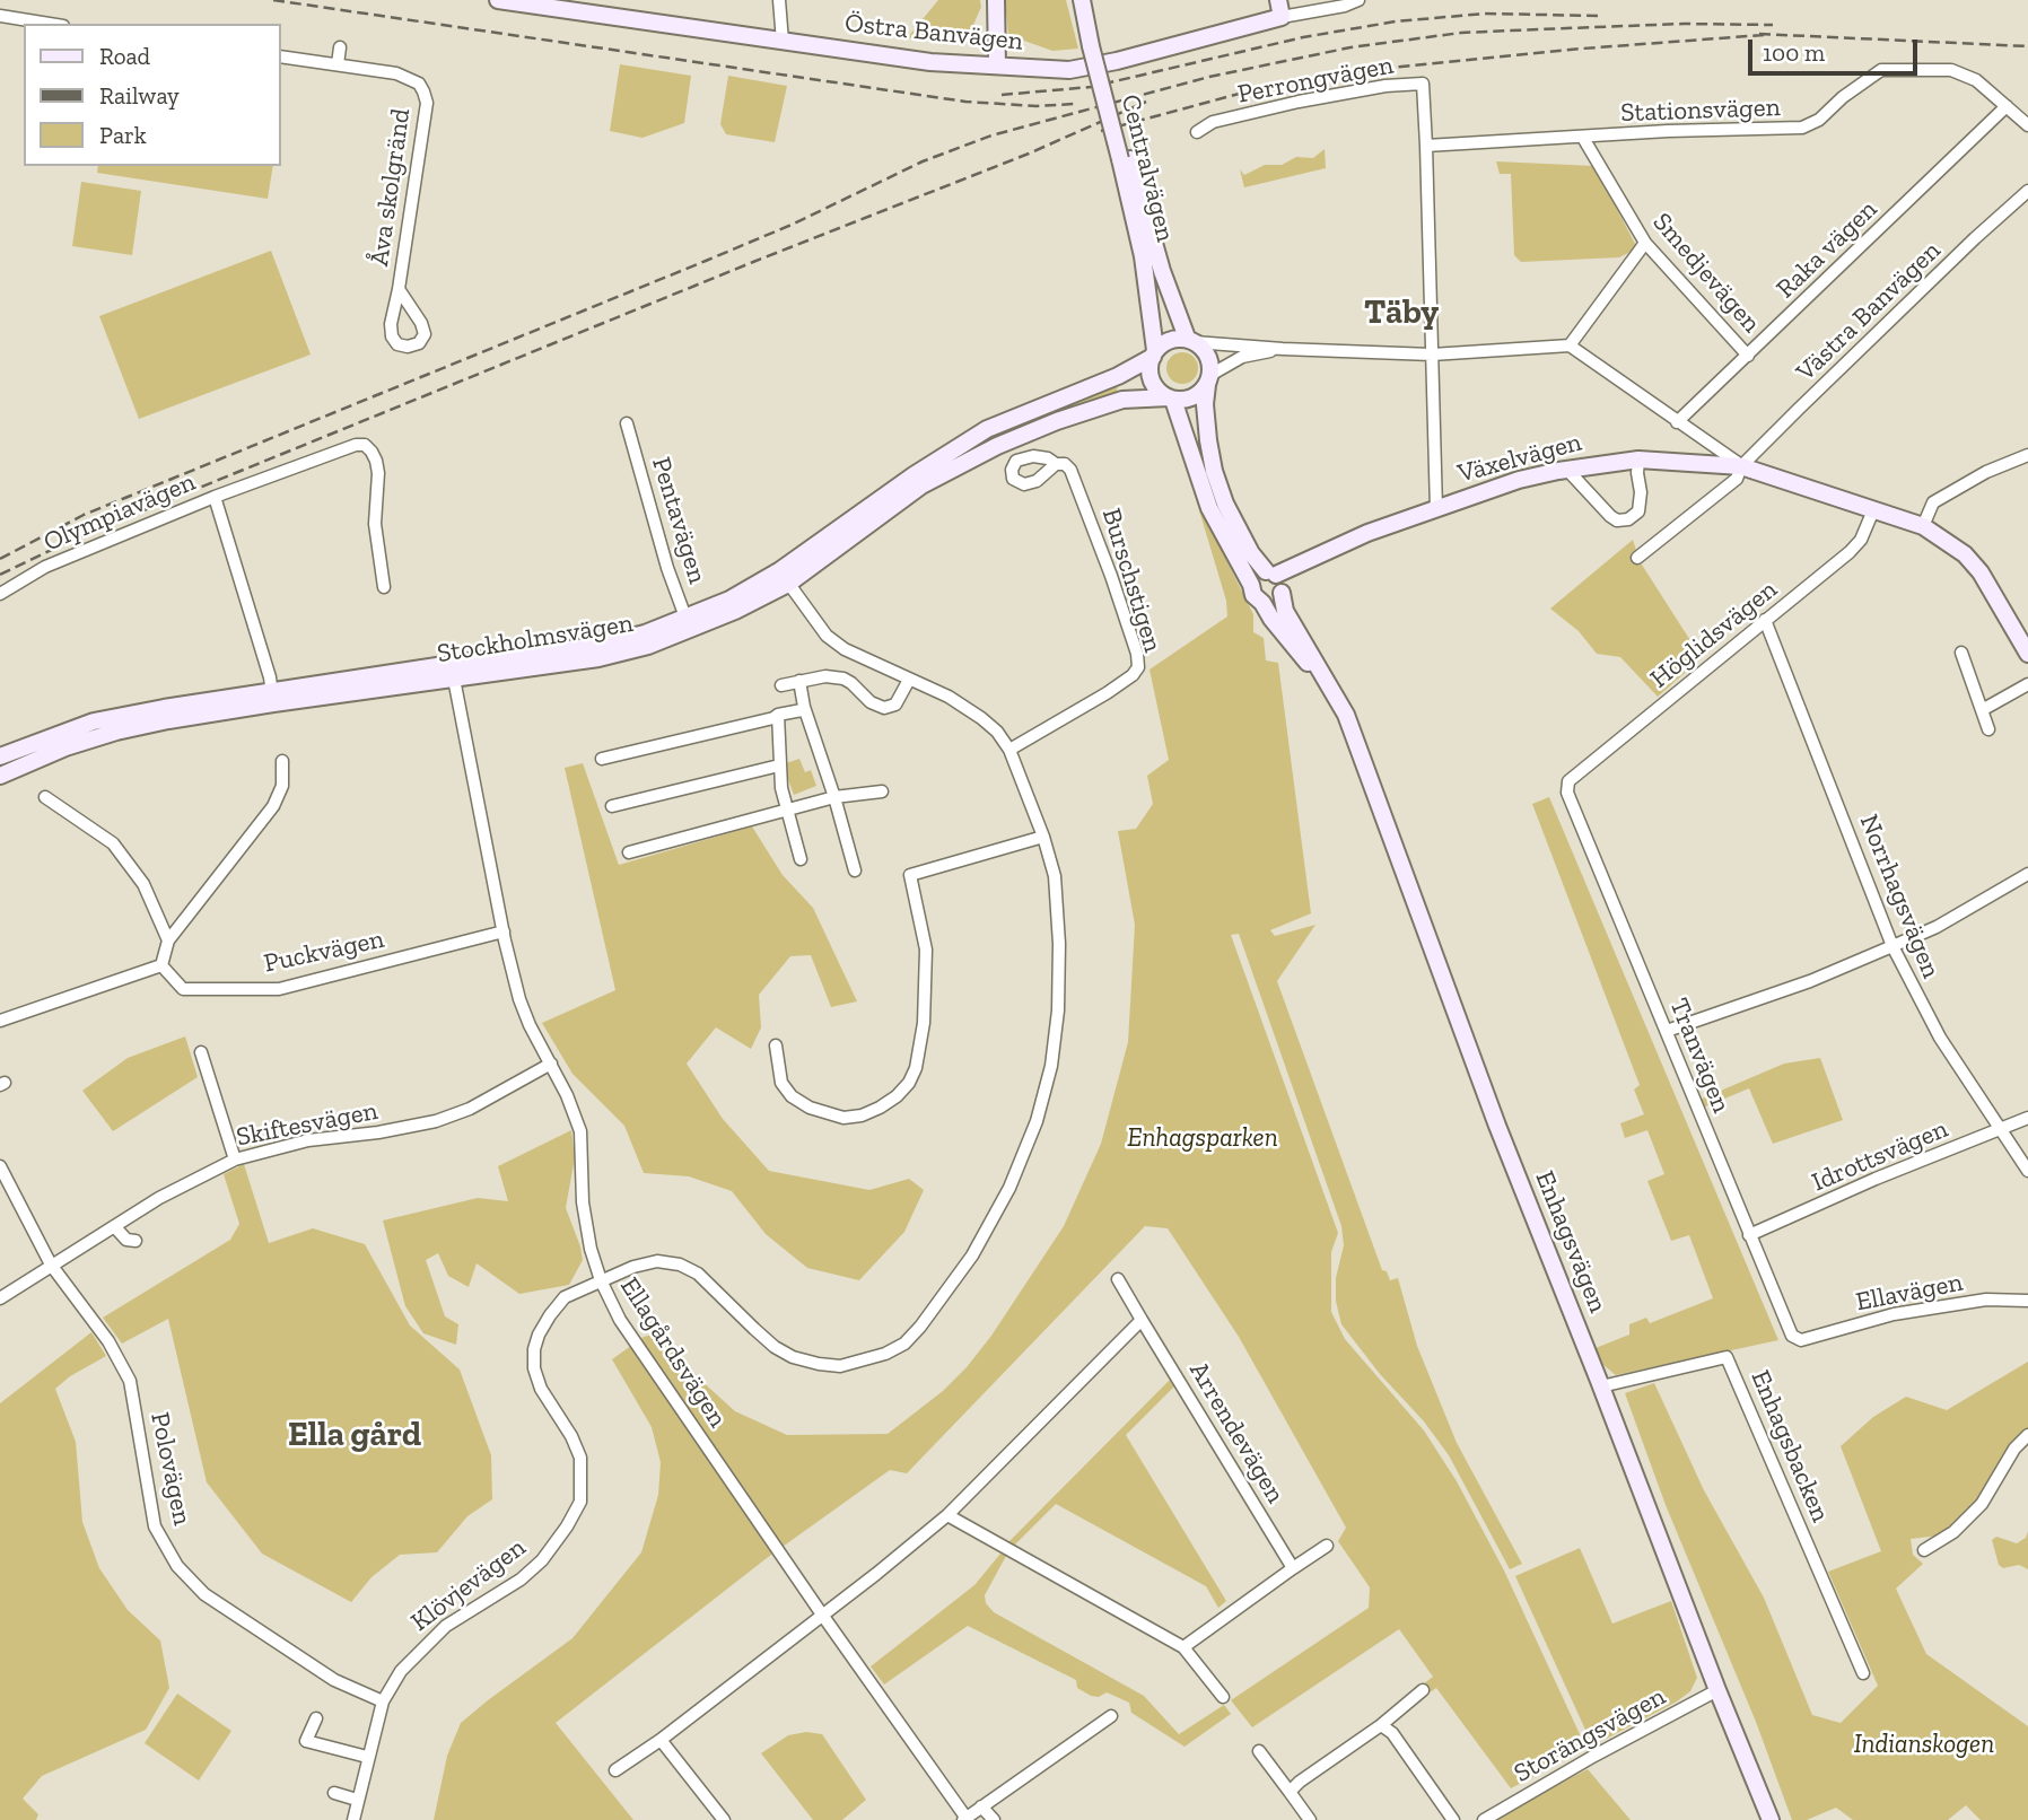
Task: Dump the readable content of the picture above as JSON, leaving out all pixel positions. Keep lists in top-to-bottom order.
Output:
{
  "streets": {
    "street": [
      "Östra Banvägen",
      "Perrongvägen",
      "Stationsvägen",
      "Centralvägen",
      "Åva skolgränd",
      "Raka vägen",
      "Smedjevägen",
      "Västra Banvägen",
      "Växelvägen",
      "Olympiavägen",
      "Pentavägen",
      "Burschstigen",
      "Höglidsvägen",
      "Stockholmsvägen",
      "Norrhagsvägen",
      "Puckvägen",
      "Tranvägen",
      "Skiftesvägen",
      "Idrottsvägen",
      "Enhagsvägen",
      "Ellavägen",
      "Ellagårdsvägen",
      "Arrendevägen",
      "Enhagsbacken",
      "Polovägen",
      "Klövjevägen",
      "Storängsvägen"
    ]
  },
  "crossings": [
    ["Perrongvägen", "Stationsvägen"],
    ["Stationsvägen", "Raka vägen"],
    ["Stationsvägen", "Smedjevägen"],
    ["Centralvägen", "Stockholmsvägen"],
    ["Centralvägen", "Enhagsvägen"],
    ["Raka vägen", "Smedjevägen"],
    ["Västra Banvägen", "Växelvägen"],
    ["Växelvägen", "Höglidsvägen"],
    ["Växelvägen", "Enhagsvägen"],
    ["Olympiavägen", "Stockholmsvägen"],
    ["Pentavägen", "Stockholmsvägen"],
    ["Burschstigen", "Klövjevägen"],
    ["Höglidsvägen", "Norrhagsvägen"],
    ["Höglidsvägen", "Tranvägen"],
    ["Stockholmsvägen", "Enhagsvägen"],
    ["Stockholmsvägen", "Ellagårdsvägen"],
    ["Stockholmsvägen", "Klövjevägen"],
    ["Norrhagsvägen", "Idrottsvägen"],
    ["Puckvägen", "Ellagårdsvägen"],
    ["Tranvägen", "Idrottsvägen"],
    ["Tranvägen", "Ellavägen"],
    ["Skiftesvägen", "Ellagårdsvägen"],
    ["Skiftesvägen", "Polovägen"],
    ["Enhagsvägen", "Enhagsbacken"],
    ["Enhagsvägen", "Storängsvägen"],
    ["Ellagårdsvägen", "Klövjevägen"],
    ["Polovägen", "Klövjevägen"]
  ],
  "districts": ["Täby", "Ella gård"],
  "parks": ["Enhagsparken", "Indianskogen"],
  "legend": ["Road", "Railway", "Park"],
  "scale_bar": "100 m"
}
